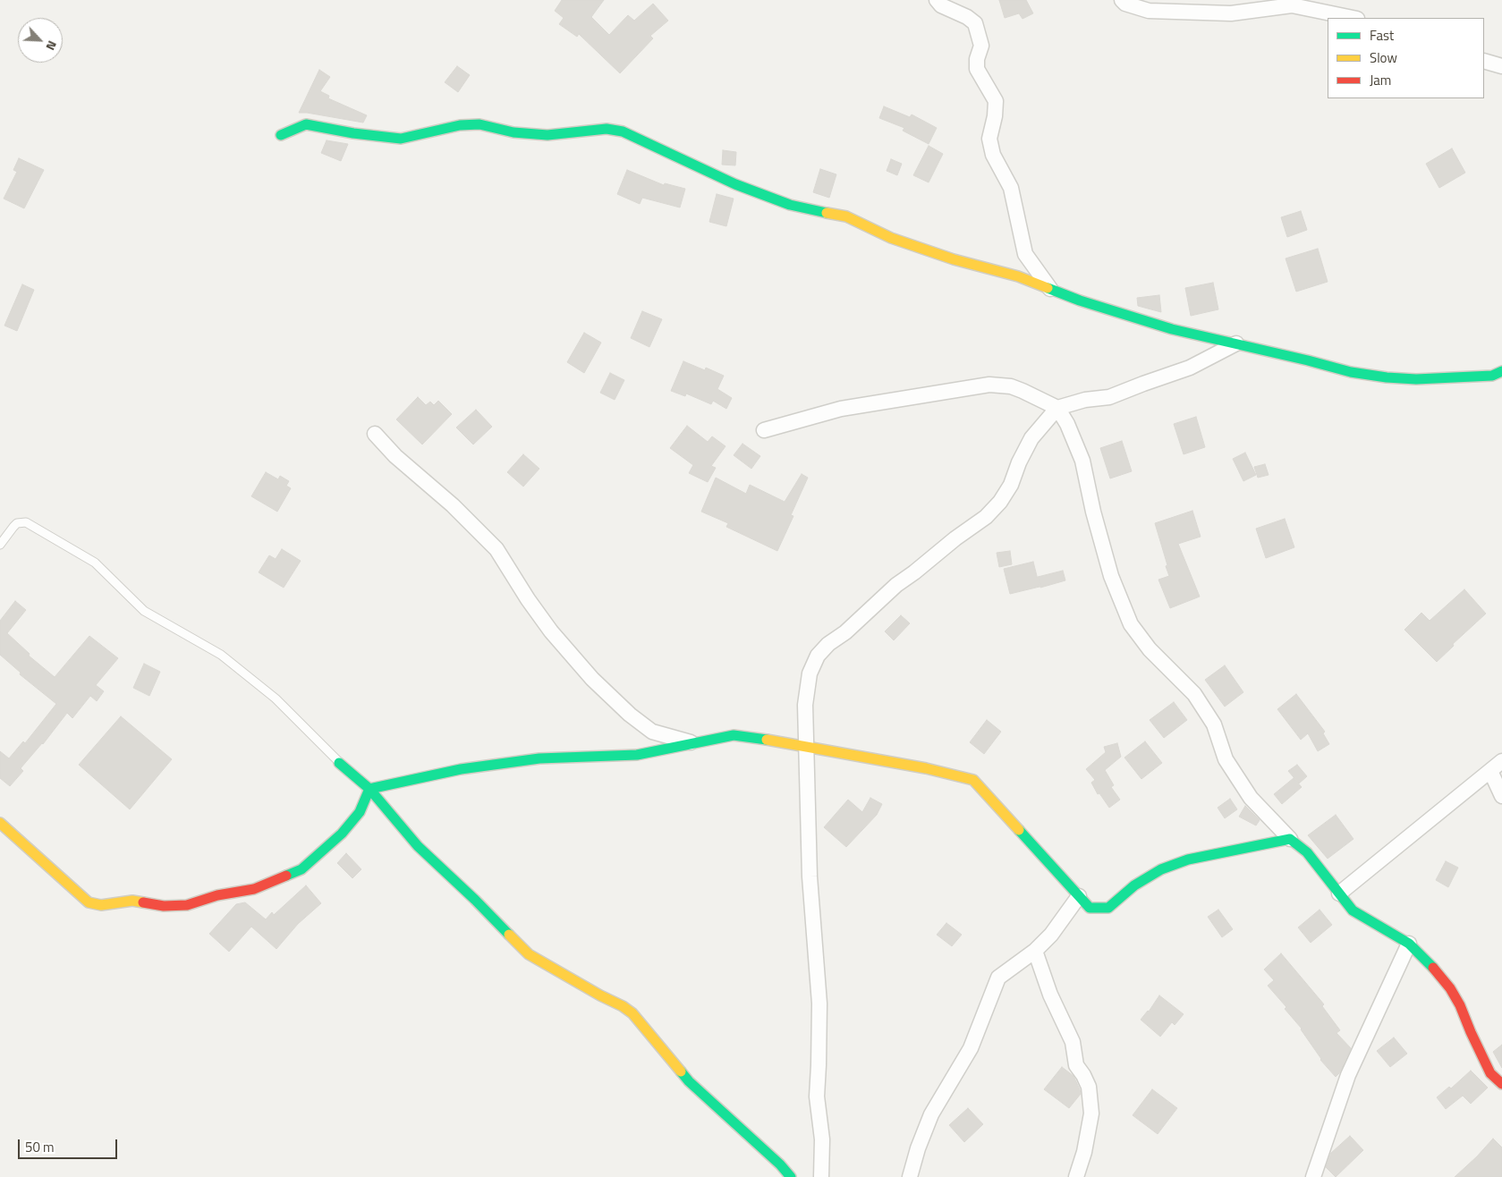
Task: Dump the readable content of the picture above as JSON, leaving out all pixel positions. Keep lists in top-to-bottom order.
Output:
{
  "legend": ["Fast", "Slow", "Jam"],
  "scale_bar": "50 m",
  "north": "bottom right"
}
